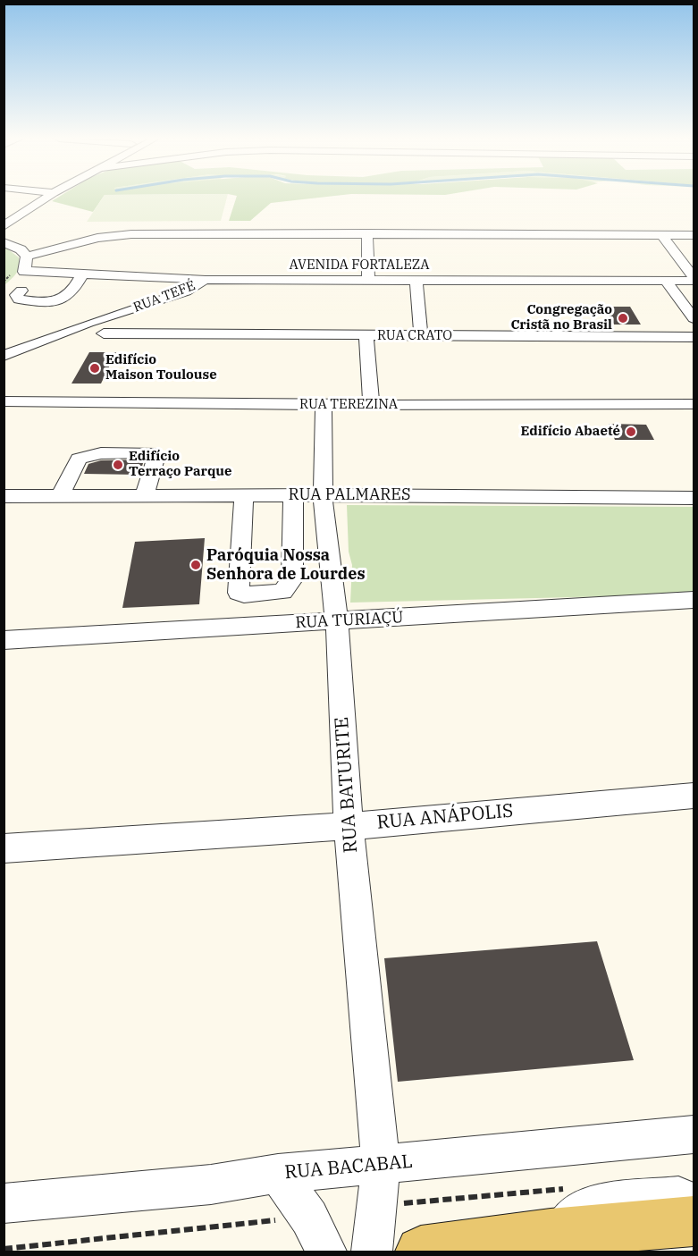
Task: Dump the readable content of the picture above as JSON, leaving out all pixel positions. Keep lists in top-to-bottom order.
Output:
{
  "streets": {
    "street": [
      "AVENIDA FORTALEZA",
      "RUA TEFÉ",
      "RUA CRATO",
      "RUA TEREZINA",
      "RUA PALMARES",
      "RUA TURIAÇÚ",
      "RUA BATURITE",
      "RUA ANÁPOLIS",
      "RUA BACABAL"
    ]
  },
  "crossings": [
    ["AVENIDA FORTALEZA", "RUA TEFÉ"],
    ["RUA TEFÉ", "RUA CRATO"],
    ["RUA TEREZINA", "RUA BATURITE"],
    ["RUA PALMARES", "RUA BATURITE"],
    ["RUA TURIAÇÚ", "RUA BATURITE"],
    ["RUA BATURITE", "RUA ANÁPOLIS"],
    ["RUA BATURITE", "RUA BACABAL"]
  ],
  "places": [
    "Congregação Cristã no Brasil",
    "Edifício Maison Toulouse",
    "Edifício Abaeté",
    "Edifício Terraço Parque",
    "Paróquia Nossa Senhora de Lourdes"
  ]
}
